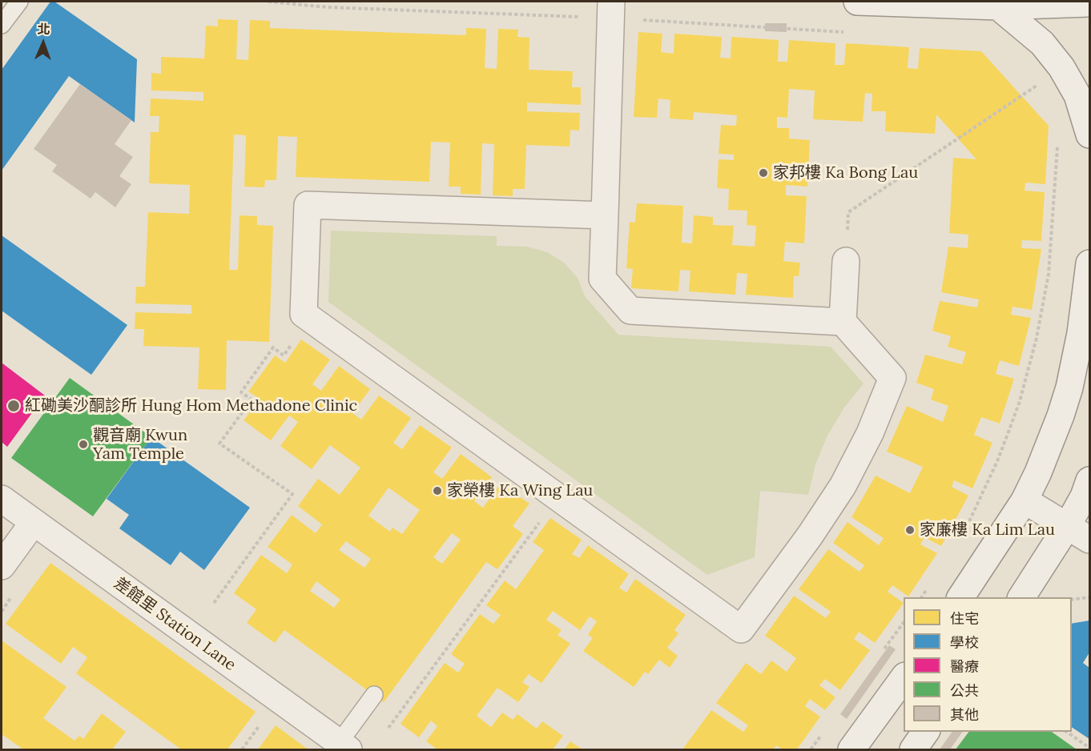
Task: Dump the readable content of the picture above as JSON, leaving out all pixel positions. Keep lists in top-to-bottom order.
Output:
{
  "streets": {
    "street": ["差館里 Station Lane"]
  },
  "places": [
    "家邦樓 Ka Bong Lau",
    "紅磡美沙酮診所 Hung Hom Methadone Clinic",
    "觀音廟 Kwun Yam Temple",
    "家榮樓 Ka Wing Lau",
    "家廉樓 Ka Lim Lau"
  ],
  "legend": [
    "住宅",
    "學校",
    "醫療",
    "公共",
    "其他"
  ],
  "north": "top"
}
